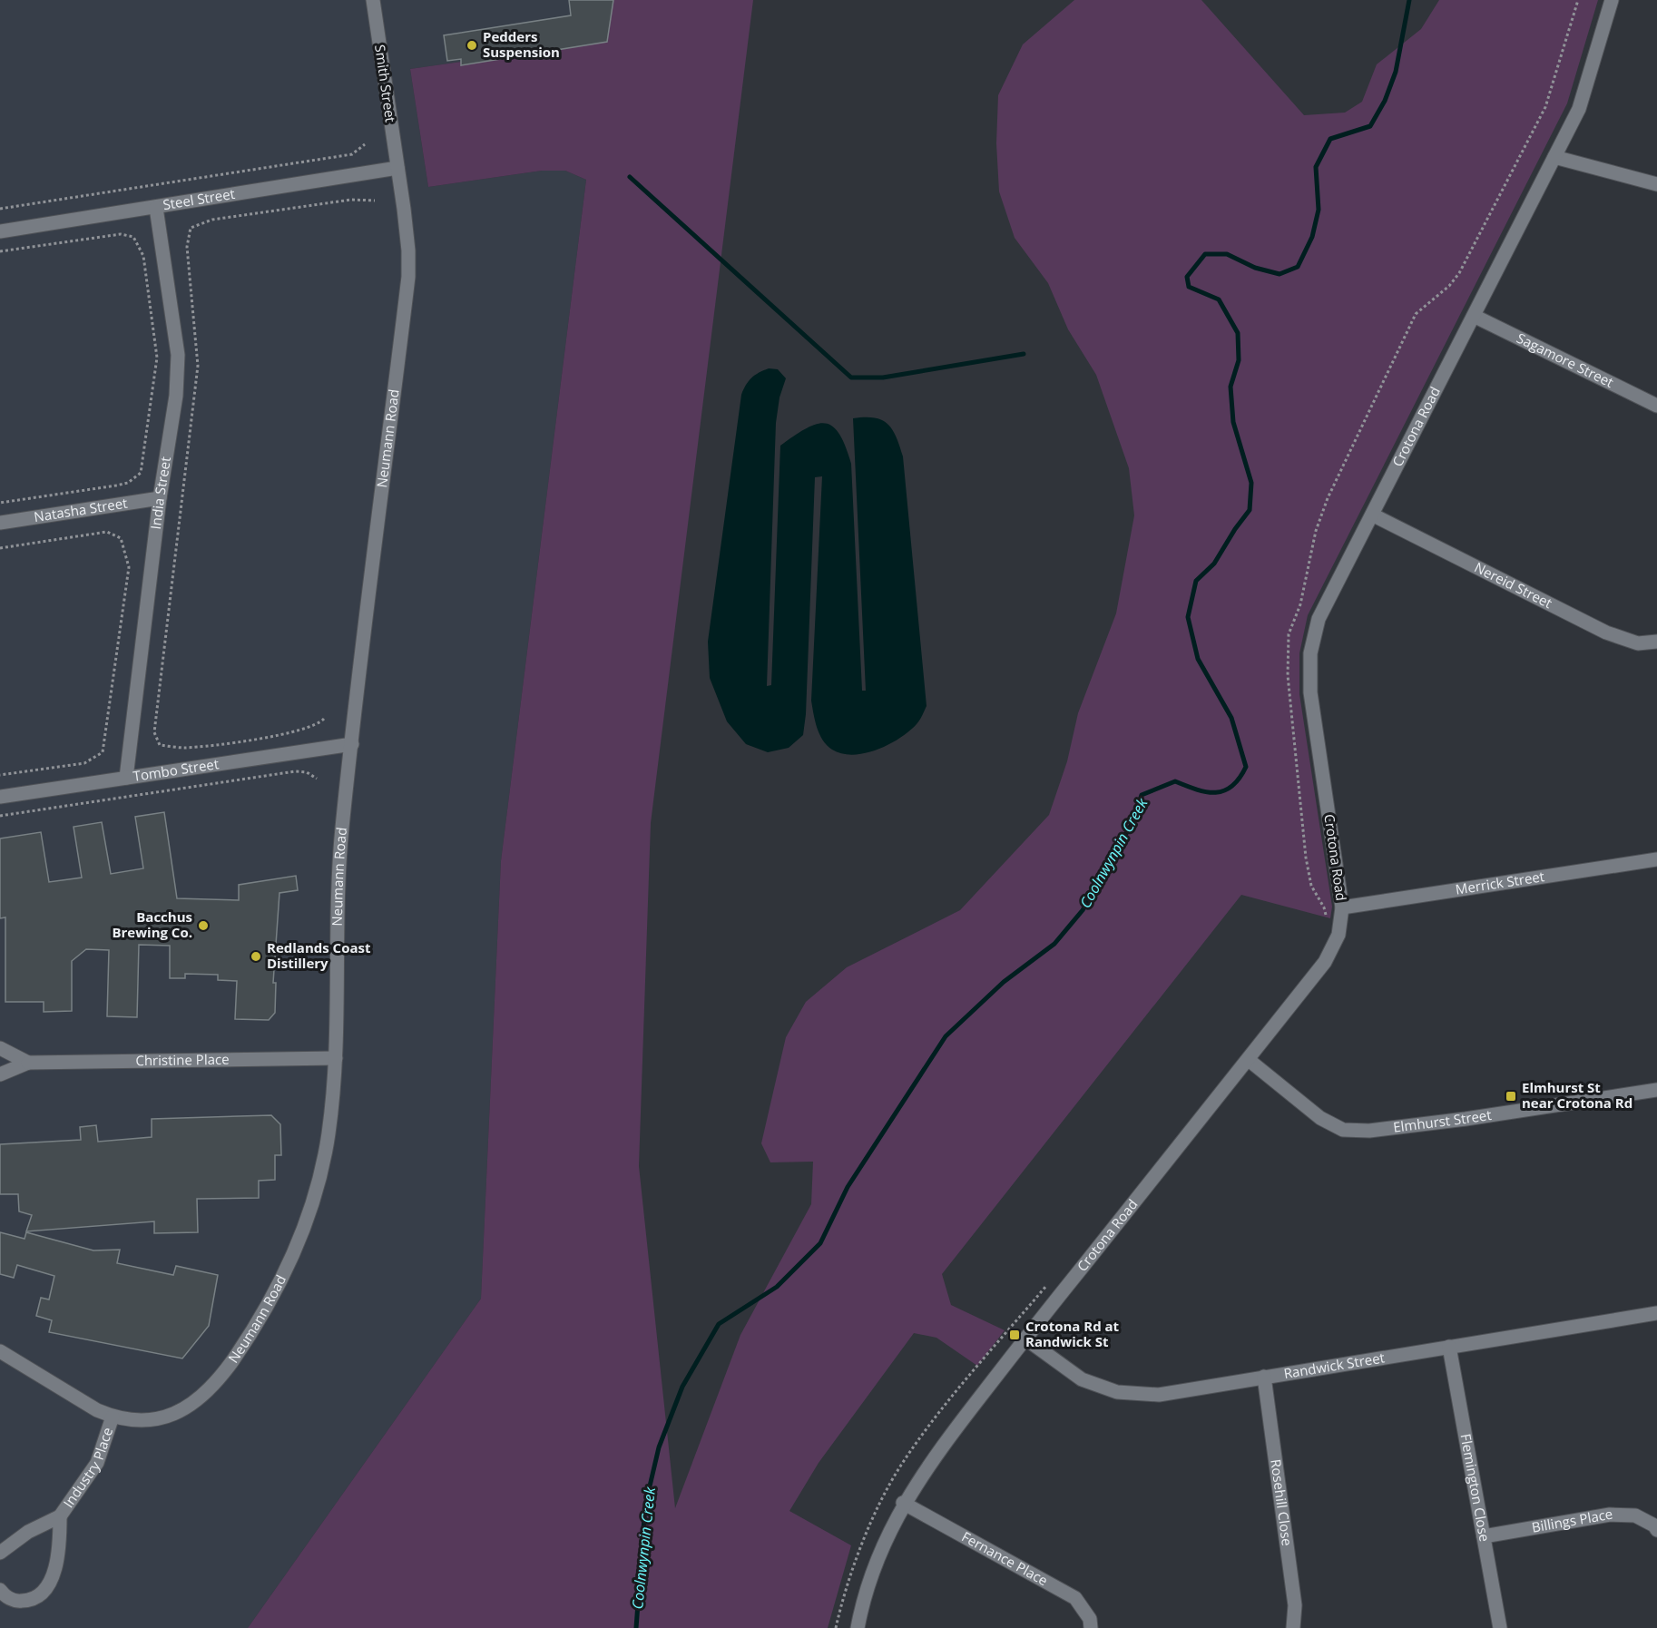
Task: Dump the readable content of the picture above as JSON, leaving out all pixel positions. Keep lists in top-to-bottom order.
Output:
{
  "streets": {
    "street": [
      "Smith Street",
      "Steel Street",
      "Sagamore Street",
      "Crotona Road",
      "Neumann Road",
      "India Street",
      "Natasha Street",
      "Nereid Street",
      "Tombo Street",
      "Merrick Street",
      "Christine Place",
      "Elmhurst Street",
      "Randwick Street",
      "Industry Place",
      "Flemington Close",
      "Rosehill Close",
      "Billings Place",
      "Fernance Place"
    ]
  },
  "crossings": [
    ["Smith Street", "Steel Street"],
    ["Smith Street", "Neumann Road"],
    ["Steel Street", "Neumann Road"],
    ["Steel Street", "India Street"],
    ["Sagamore Street", "Crotona Road"],
    ["Crotona Road", "Nereid Street"],
    ["Crotona Road", "Merrick Street"],
    ["Crotona Road", "Elmhurst Street"],
    ["Crotona Road", "Randwick Street"],
    ["Crotona Road", "Fernance Place"],
    ["Neumann Road", "Tombo Street"],
    ["Neumann Road", "Christine Place"],
    ["Neumann Road", "Industry Place"],
    ["India Street", "Natasha Street"],
    ["India Street", "Tombo Street"],
    ["Randwick Street", "Flemington Close"],
    ["Randwick Street", "Rosehill Close"],
    ["Flemington Close", "Billings Place"]
  ],
  "water": ["Coolnwynpin Creek"],
  "places": {
    "other": ["Pedders Suspension", "Bacchus Brewing Co.", "Redlands Coast Distillery"],
    "transit": ["Elmhurst St near Crotona Rd", "Crotona Rd at Randwick St"]
  }
}
